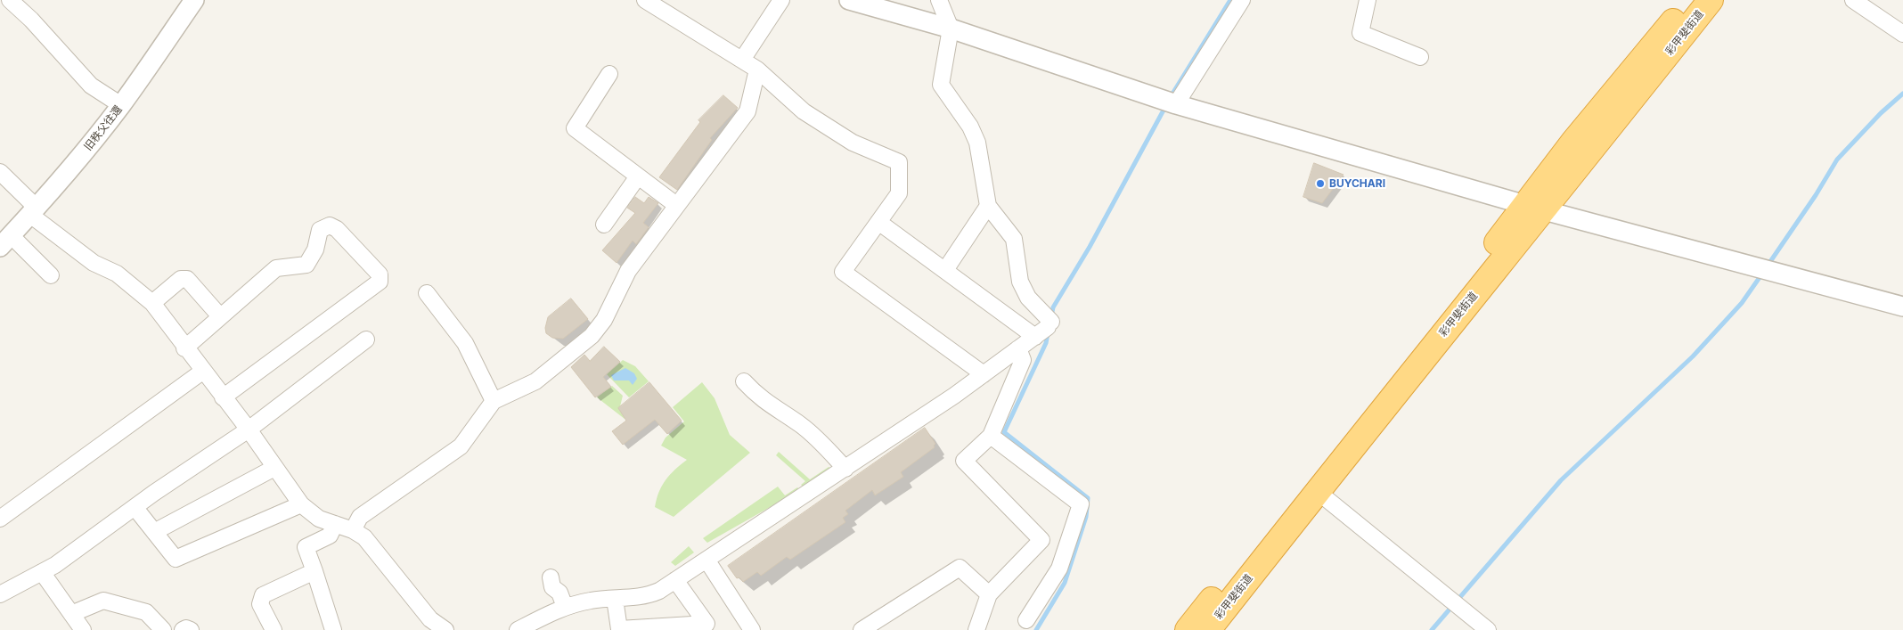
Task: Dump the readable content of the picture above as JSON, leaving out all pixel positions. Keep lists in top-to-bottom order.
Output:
{
  "streets": {
    "highway": ["彩甲斐街道"],
    "street": ["旧秩父往還"]
  },
  "places": ["BUYCHARI"]
}
